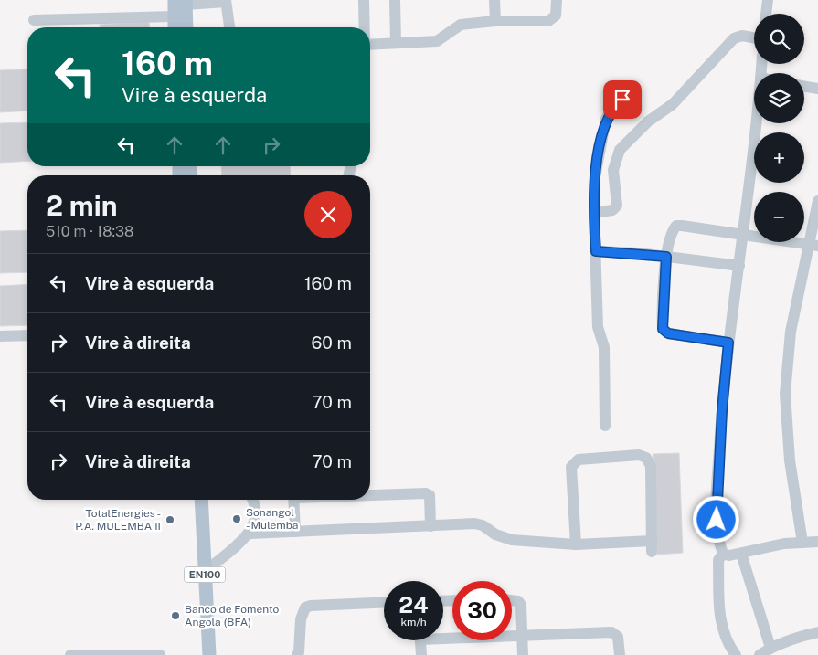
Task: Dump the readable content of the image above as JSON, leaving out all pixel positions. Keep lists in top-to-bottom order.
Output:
{
  "streets": {
    "main road": ["EN100"]
  },
  "places": ["Sonangol - Mulemba", "TotalEnergies - P.A. MULEMBA II", "Banco de Fomento Angola (BFA)"],
  "page": {
    "map_buttons": ["+", "−"],
    "turn": ["160 m", "Vire à esquerda"],
    "heading": ["2 min", "510 m · 18:38"],
    "list": [
      {
        "name": "Vire à esquerda",
        "value": "160 m"
      },
      {
        "name": "Vire à direita",
        "value": "60 m"
      },
      {
        "name": "Vire à esquerda",
        "value": "70 m"
      },
      {
        "name": "Vire à direita",
        "value": "70 m"
      }
    ],
    "speed": "24 km/h",
    "limit": "30"
  }
}
